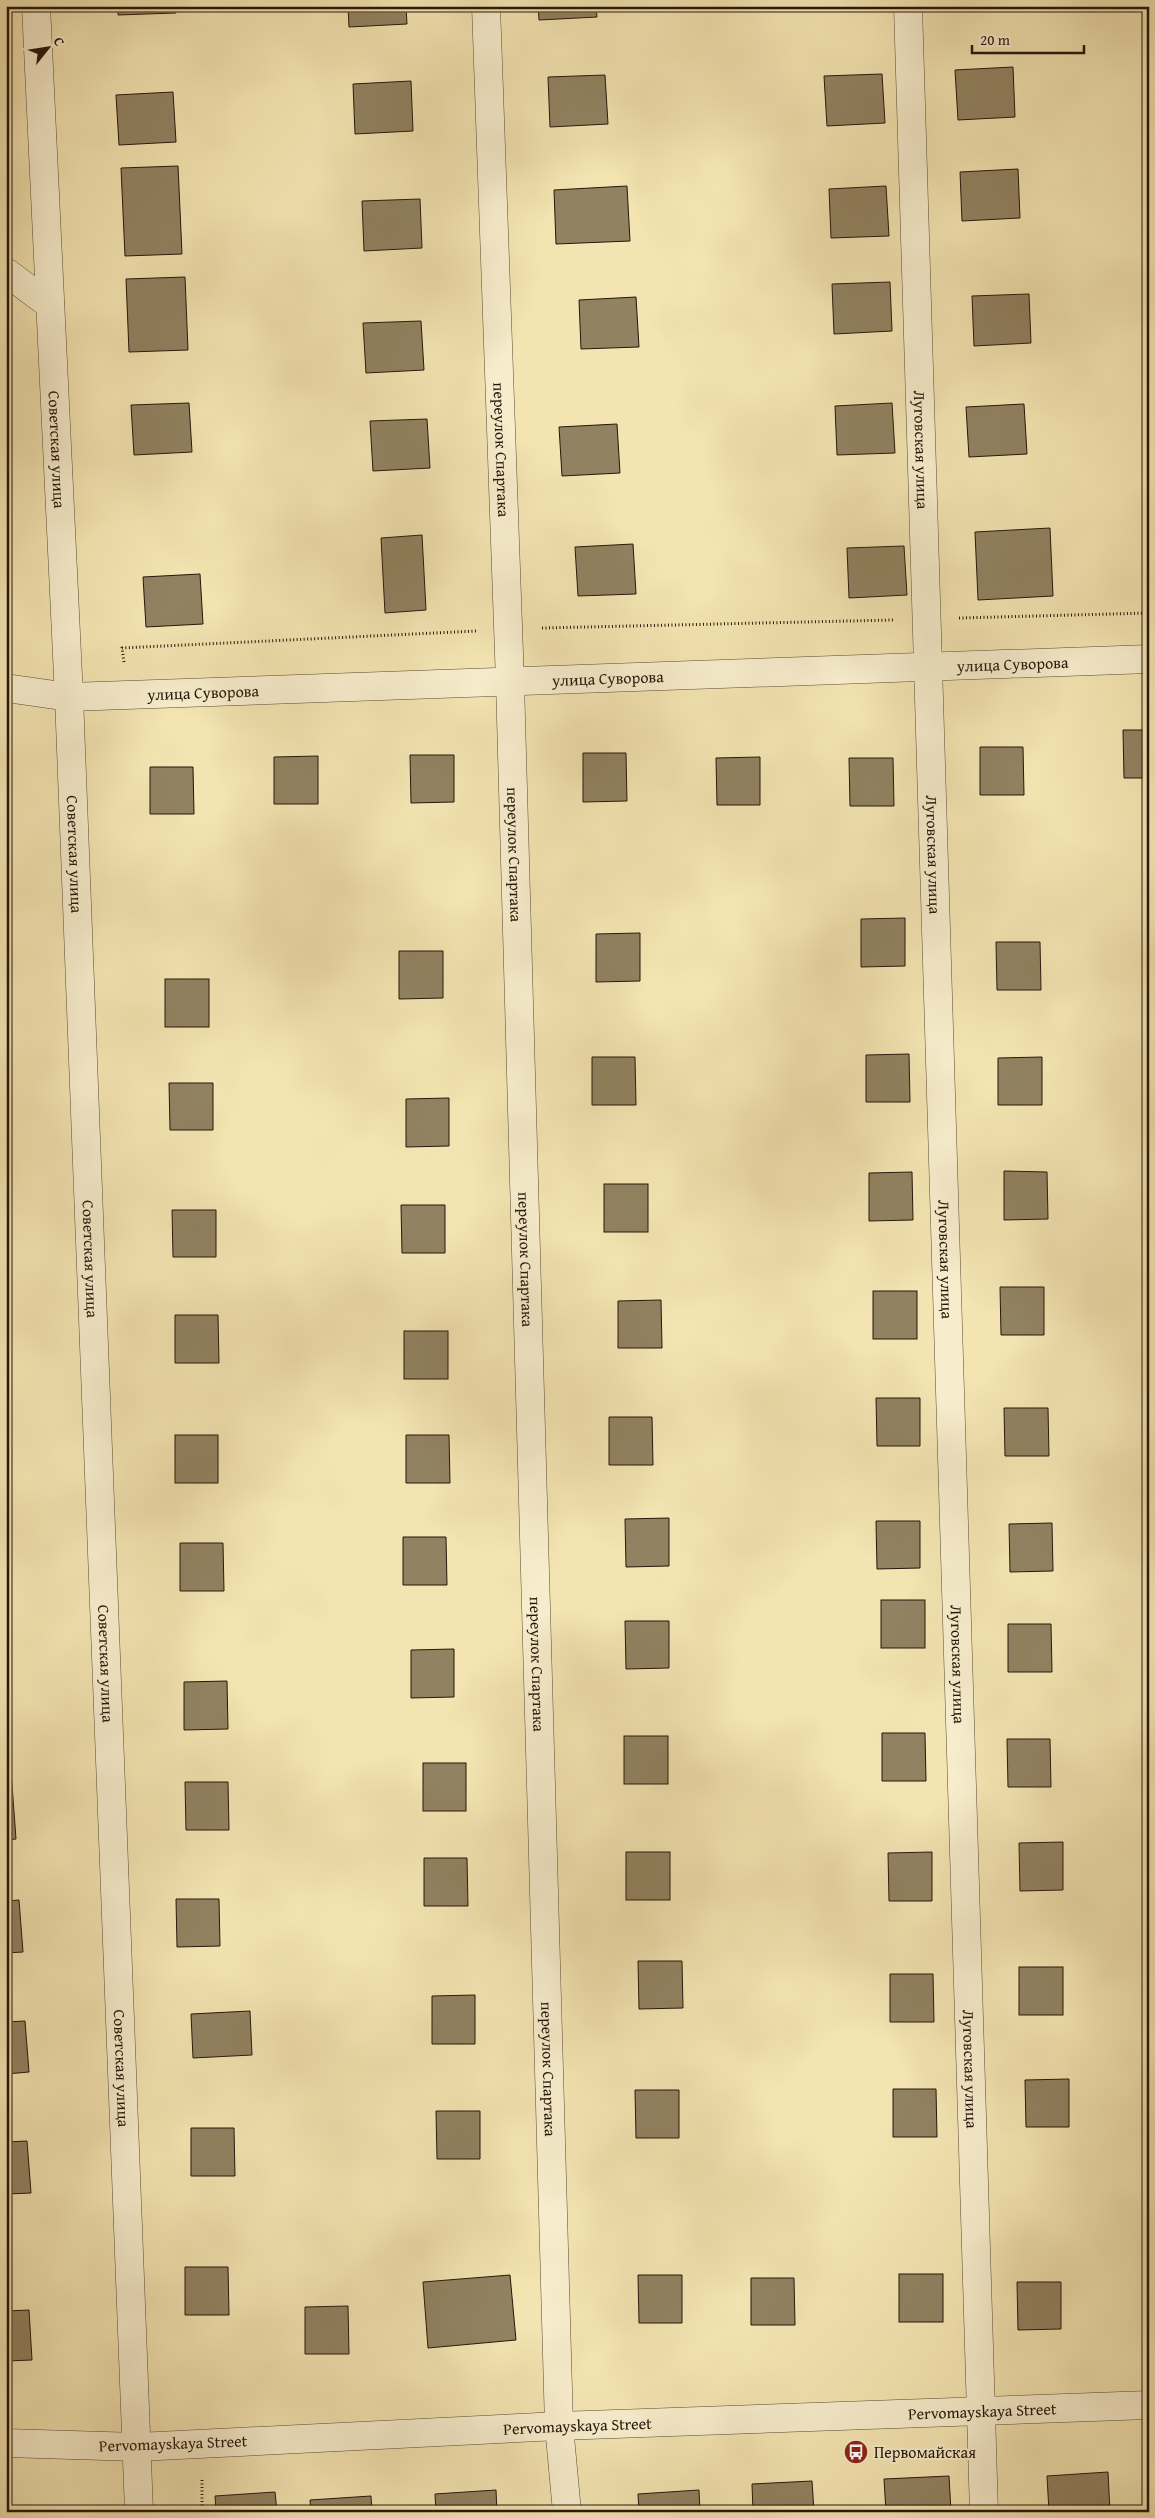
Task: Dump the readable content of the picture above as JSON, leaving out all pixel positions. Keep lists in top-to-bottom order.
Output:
{
  "streets": {
    "street": [
      "переулок Спартака",
      "Луговская улица",
      "Советская улица",
      "улица Суворова",
      "Pervomayskaya Street"
    ]
  },
  "crossings": [
    ["переулок Спартака", "улица Суворова"],
    ["переулок Спартака", "Pervomayskaya Street"],
    ["Луговская улица", "улица Суворова"],
    ["Луговская улица", "Pervomayskaya Street"],
    ["Советская улица", "улица Суворова"],
    ["Советская улица", "Pervomayskaya Street"]
  ],
  "places": {
    "bus stop": ["Первомайская"]
  },
  "scale_bar": "20 m",
  "north": "top right"
}
